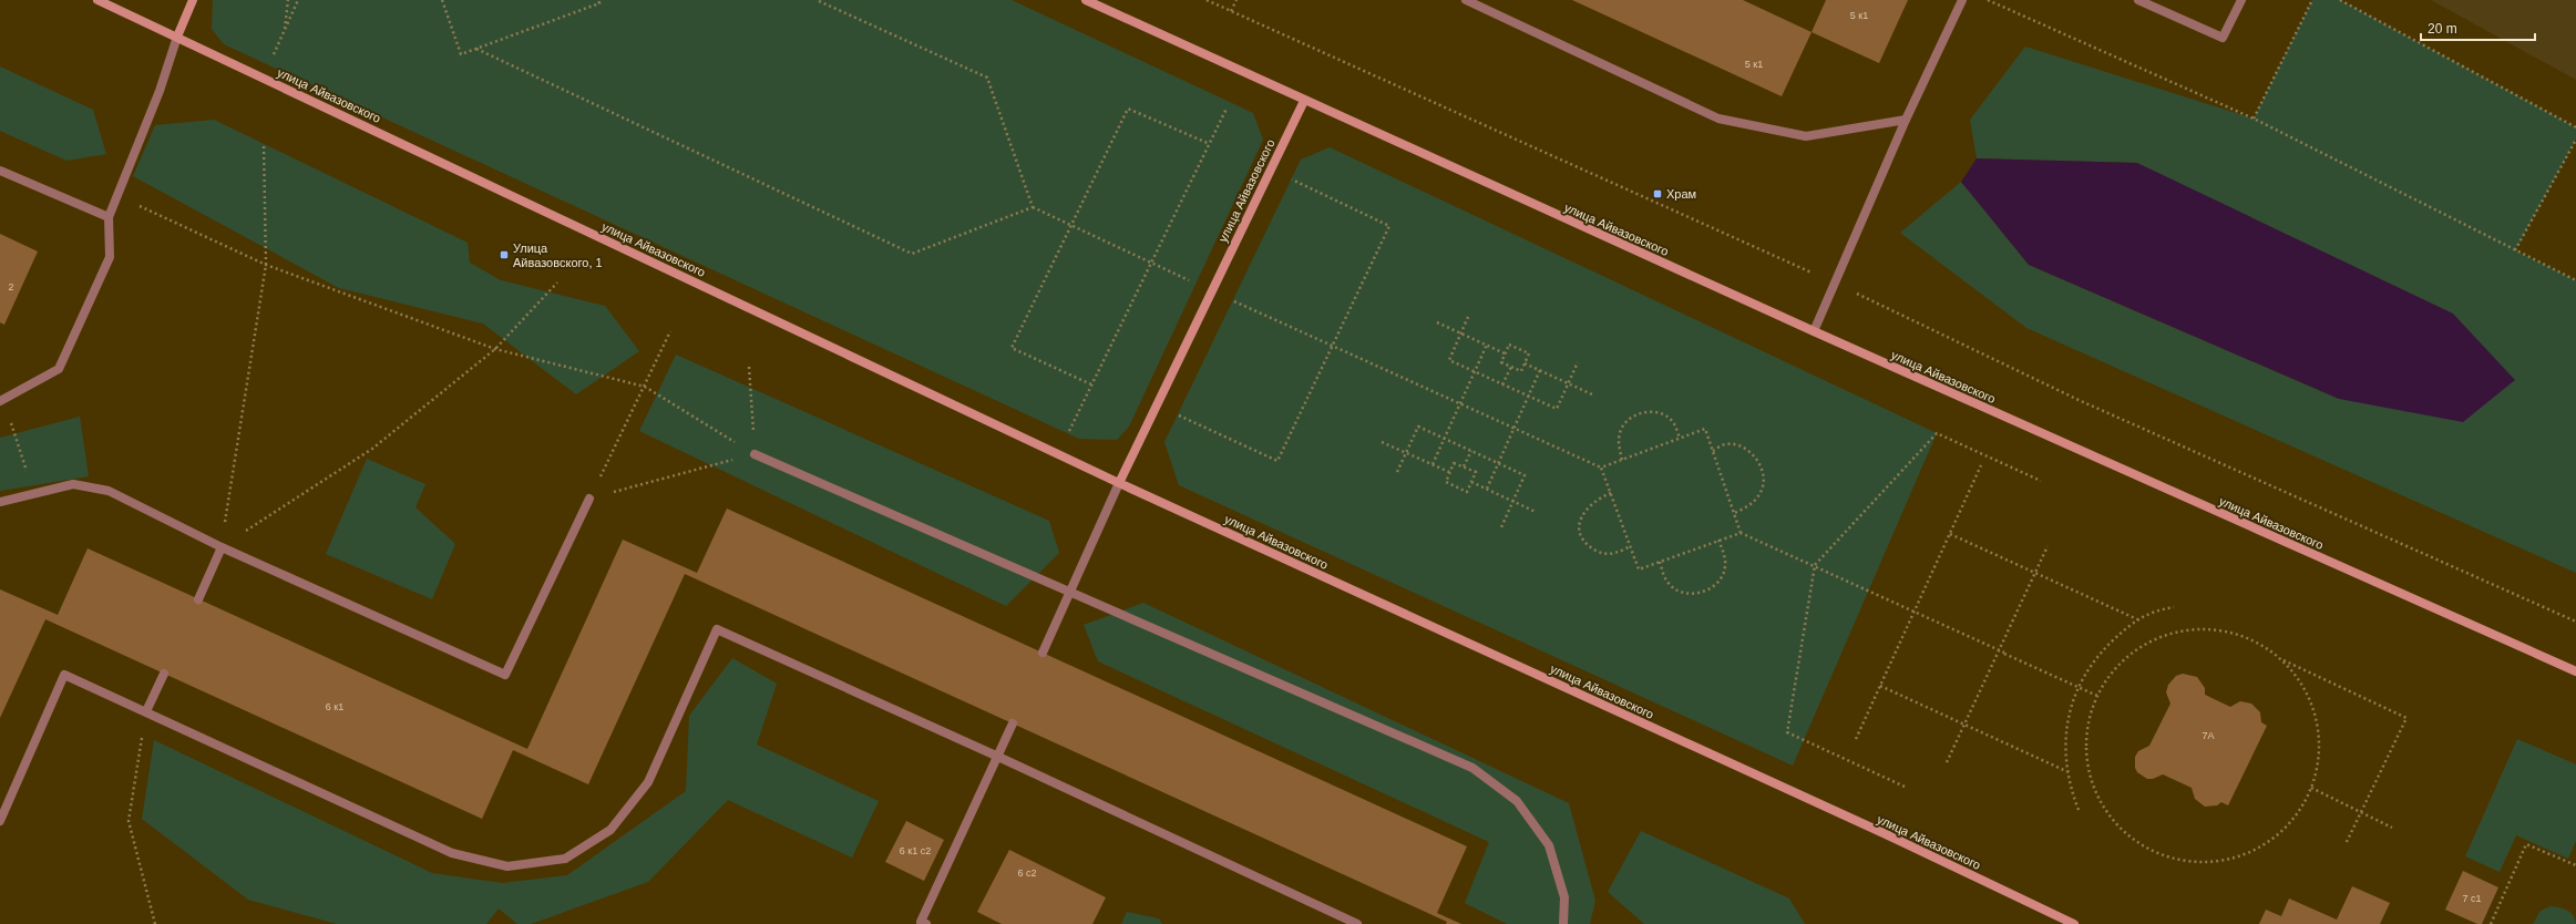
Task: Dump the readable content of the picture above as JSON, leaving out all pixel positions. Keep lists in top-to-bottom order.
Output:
{
  "streets": {
    "main road": ["улица Айвазовского"]
  },
  "places": {
    "transit": ["Храм", "Улица Айвазовского, 1"]
  },
  "house_numbers": [
    "5 к1",
    "5 к1",
    "2",
    "6 к1",
    "7А",
    "6 к1 с2",
    "6 с2",
    "7 с1"
  ],
  "scale_bar": "20 m"
}
